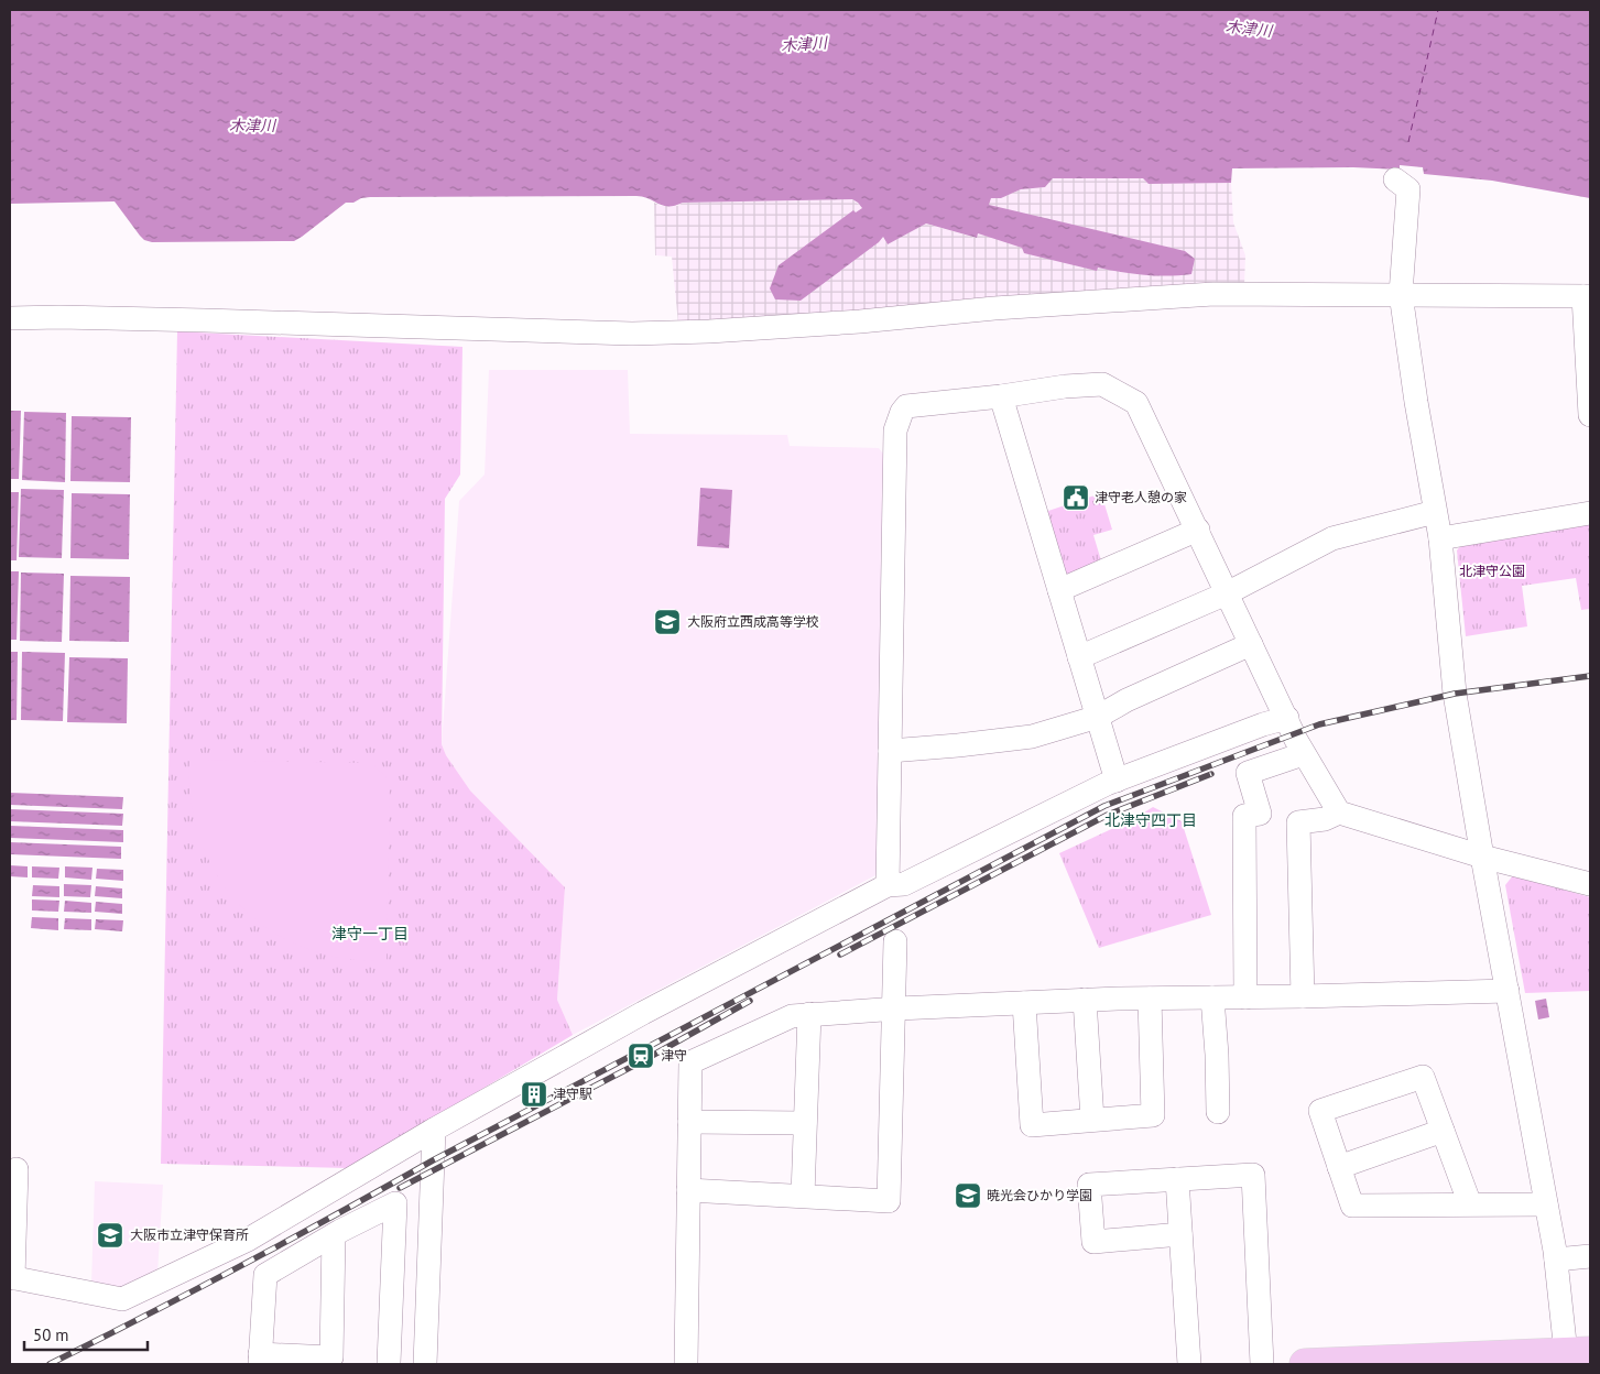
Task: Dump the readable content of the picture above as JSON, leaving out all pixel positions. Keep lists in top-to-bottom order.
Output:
{
  "districts": ["北津守四丁目", "津守一丁目"],
  "water": ["木津川"],
  "parks": ["北津守公園"],
  "places": {
    "public building": ["津守老人憩の家"],
    "school or university": ["大阪府立西成高等学校", "暁光会ひかり学園", "大阪市立津守保育所"],
    "station": ["津守"],
    "building": ["津守駅"]
  },
  "scale_bar": "50 m"
}
